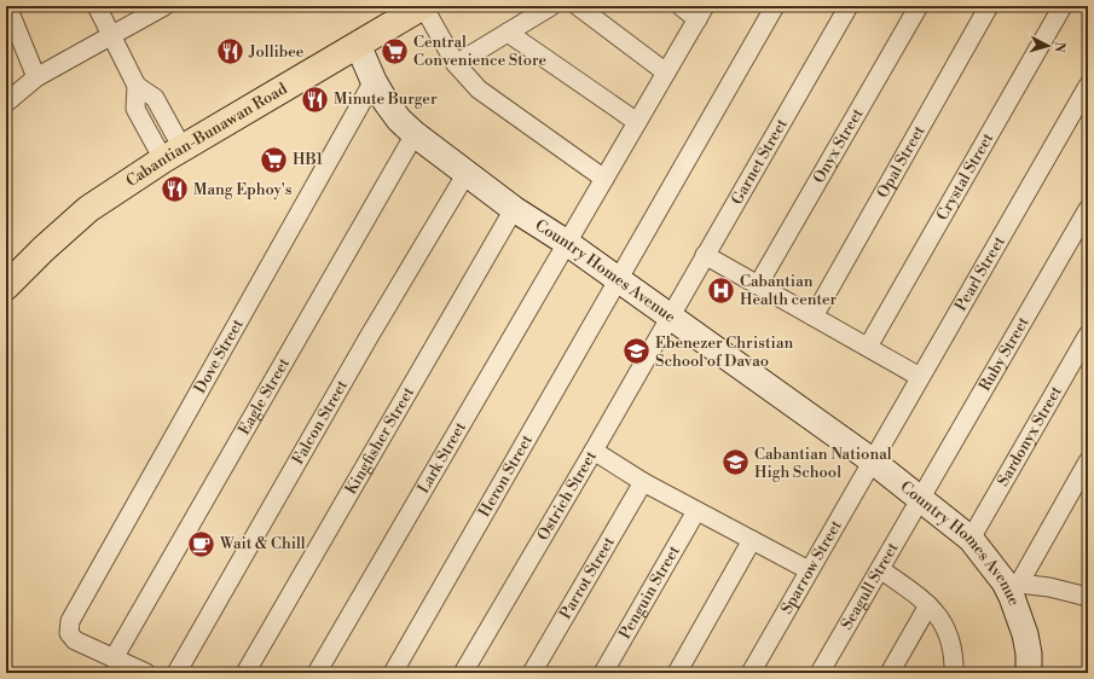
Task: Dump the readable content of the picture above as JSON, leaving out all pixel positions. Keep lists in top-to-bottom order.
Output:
{
  "streets": {
    "main road": ["Cabantian-Bunawan Road", "Country Homes Avenue"],
    "street": [
      "Onyx Street",
      "Garnet Street",
      "Opal Street",
      "Crystal Street",
      "Pearl Street",
      "Ruby Street",
      "Dove Street",
      "Eagle Street",
      "Falcon Street",
      "Sardonyx Street",
      "Kingfisher Street",
      "Lark Street",
      "Heron Street",
      "Ostrich Street",
      "Sparrow Street",
      "Parrot Street",
      "Seagull Street",
      "Penguin Street"
    ]
  },
  "crossings": [
    ["Cabantian-Bunawan Road", "Country Homes Avenue"],
    ["Garnet Street", "Country Homes Avenue"],
    ["Garnet Street", "Ostrich Street"],
    ["Country Homes Avenue", "Pearl Street"],
    ["Country Homes Avenue", "Ruby Street"],
    ["Country Homes Avenue", "Dove Street"],
    ["Country Homes Avenue", "Eagle Street"],
    ["Country Homes Avenue", "Falcon Street"],
    ["Country Homes Avenue", "Sardonyx Street"],
    ["Country Homes Avenue", "Kingfisher Street"],
    ["Country Homes Avenue", "Lark Street"],
    ["Country Homes Avenue", "Heron Street"],
    ["Country Homes Avenue", "Ostrich Street"],
    ["Country Homes Avenue", "Sparrow Street"],
    ["Country Homes Avenue", "Seagull Street"],
    ["Pearl Street", "Sparrow Street"],
    ["Ruby Street", "Seagull Street"],
    ["Dove Street", "Eagle Street"]
  ],
  "places": {
    "supermarket": ["Central Convenience Store", "HB1"],
    "restaurant": ["Jollibee", "Minute Burger", "Mang Ephoy's"],
    "hospital": ["Cabantian Health center"],
    "school or university": ["Ebenezer Christian School of Davao", "Cabantian National High School"],
    "cafe": ["Wait & Chill"]
  },
  "north": "right"
}
